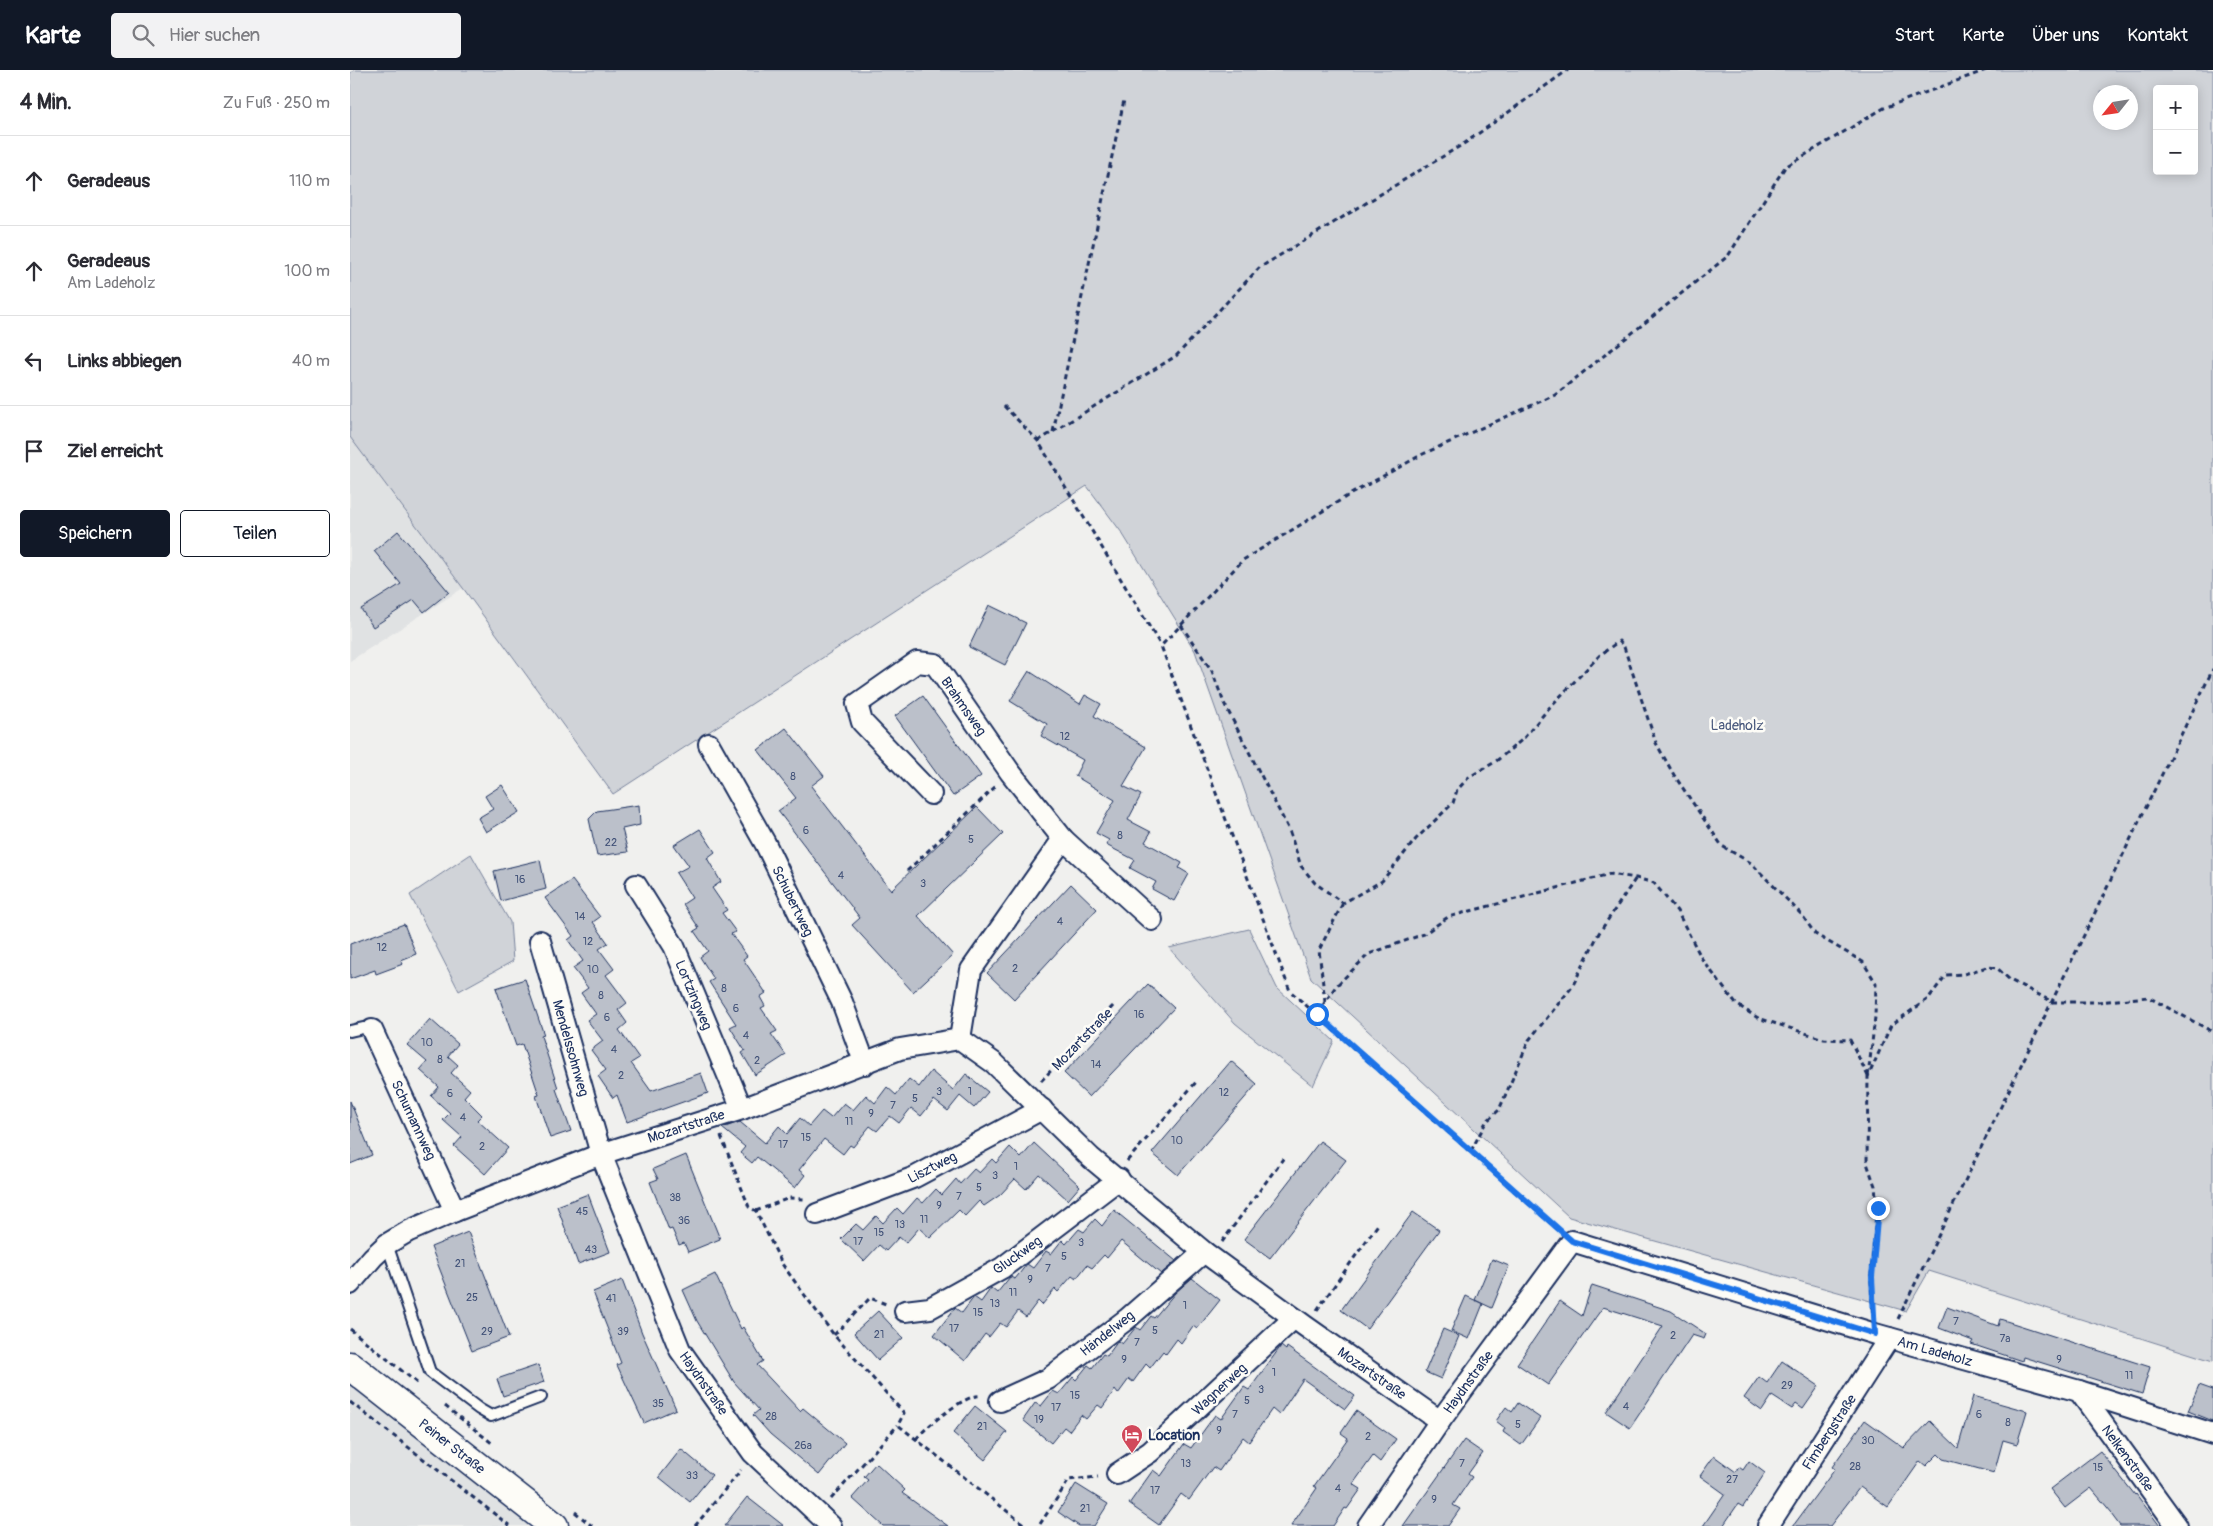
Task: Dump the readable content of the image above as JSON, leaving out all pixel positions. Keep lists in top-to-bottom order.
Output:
{
  "streets": {
    "main road": ["Peiner Straße"],
    "street": [
      "Brahmsweg",
      "Schubertweg",
      "Lortzingweg",
      "Mozartstraße",
      "Mendelssohnweg",
      "Schumannweg",
      "Lisztweg",
      "Gluckweg",
      "Händelweg",
      "Am Ladeholz",
      "Haydnstraße",
      "Wagnerweg",
      "Fimbergstraße",
      "Nelkenstraße"
    ]
  },
  "crossings": [
    ["Schubertweg", "Mozartstraße"],
    ["Lortzingweg", "Mozartstraße"],
    ["Mozartstraße", "Mendelssohnweg"],
    ["Mozartstraße", "Schumannweg"],
    ["Mozartstraße", "Lisztweg"],
    ["Mozartstraße", "Gluckweg"],
    ["Mozartstraße", "Händelweg"],
    ["Mozartstraße", "Haydnstraße"],
    ["Mozartstraße", "Wagnerweg"],
    ["Mendelssohnweg", "Haydnstraße"],
    ["Am Ladeholz", "Haydnstraße"],
    ["Am Ladeholz", "Fimbergstraße"],
    ["Am Ladeholz", "Nelkenstraße"]
  ],
  "parks": ["Ladeholz"],
  "places": {
    "hotel": ["Location"]
  },
  "house_numbers": [
    "12",
    "8",
    "6",
    "8",
    "5",
    "22",
    "4",
    "16",
    "3",
    "14",
    "4",
    "12",
    "12",
    "2",
    "10",
    "8",
    "8",
    "6",
    "16",
    "6",
    "4",
    "10",
    "4",
    "8",
    "2",
    "14",
    "2",
    "3",
    "1",
    "12",
    "6",
    "5",
    "7",
    "9",
    "4",
    "11",
    "15",
    "10",
    "17",
    "2",
    "1",
    "3",
    "5",
    "7",
    "38",
    "9",
    "45",
    "11",
    "36",
    "13",
    "15",
    "17",
    "3",
    "43",
    "5",
    "21",
    "7",
    "9",
    "11",
    "25",
    "41",
    "13",
    "1",
    "15",
    "7",
    "17",
    "5",
    "29",
    "39",
    "21",
    "2",
    "7a",
    "7",
    "9",
    "9",
    "1",
    "11",
    "29",
    "3",
    "15",
    "5",
    "35",
    "4",
    "17",
    "7",
    "6",
    "28",
    "19",
    "8",
    "5",
    "21",
    "9",
    "2",
    "30",
    "26a",
    "13",
    "7",
    "28",
    "15",
    "33",
    "27",
    "4",
    "17",
    "9",
    "21"
  ],
  "north": "bottom left",
  "page": {
    "header": "Karte",
    "search": "Hier suchen",
    "nav": [
      "Start",
      "Karte",
      "Über uns",
      "Kontakt"
    ],
    "heading": ["4 Min.", "Zu Fuß · 250 m"],
    "map_buttons": ["+", "−"],
    "list": [
      ["Geradeaus", "110 m"],
      ["Geradeaus", "Am Ladeholz", "100 m"],
      ["Links abbiegen", "40 m"],
      "Ziel erreicht"
    ],
    "buttons": ["Speichern", "Teilen"]
  }
}
